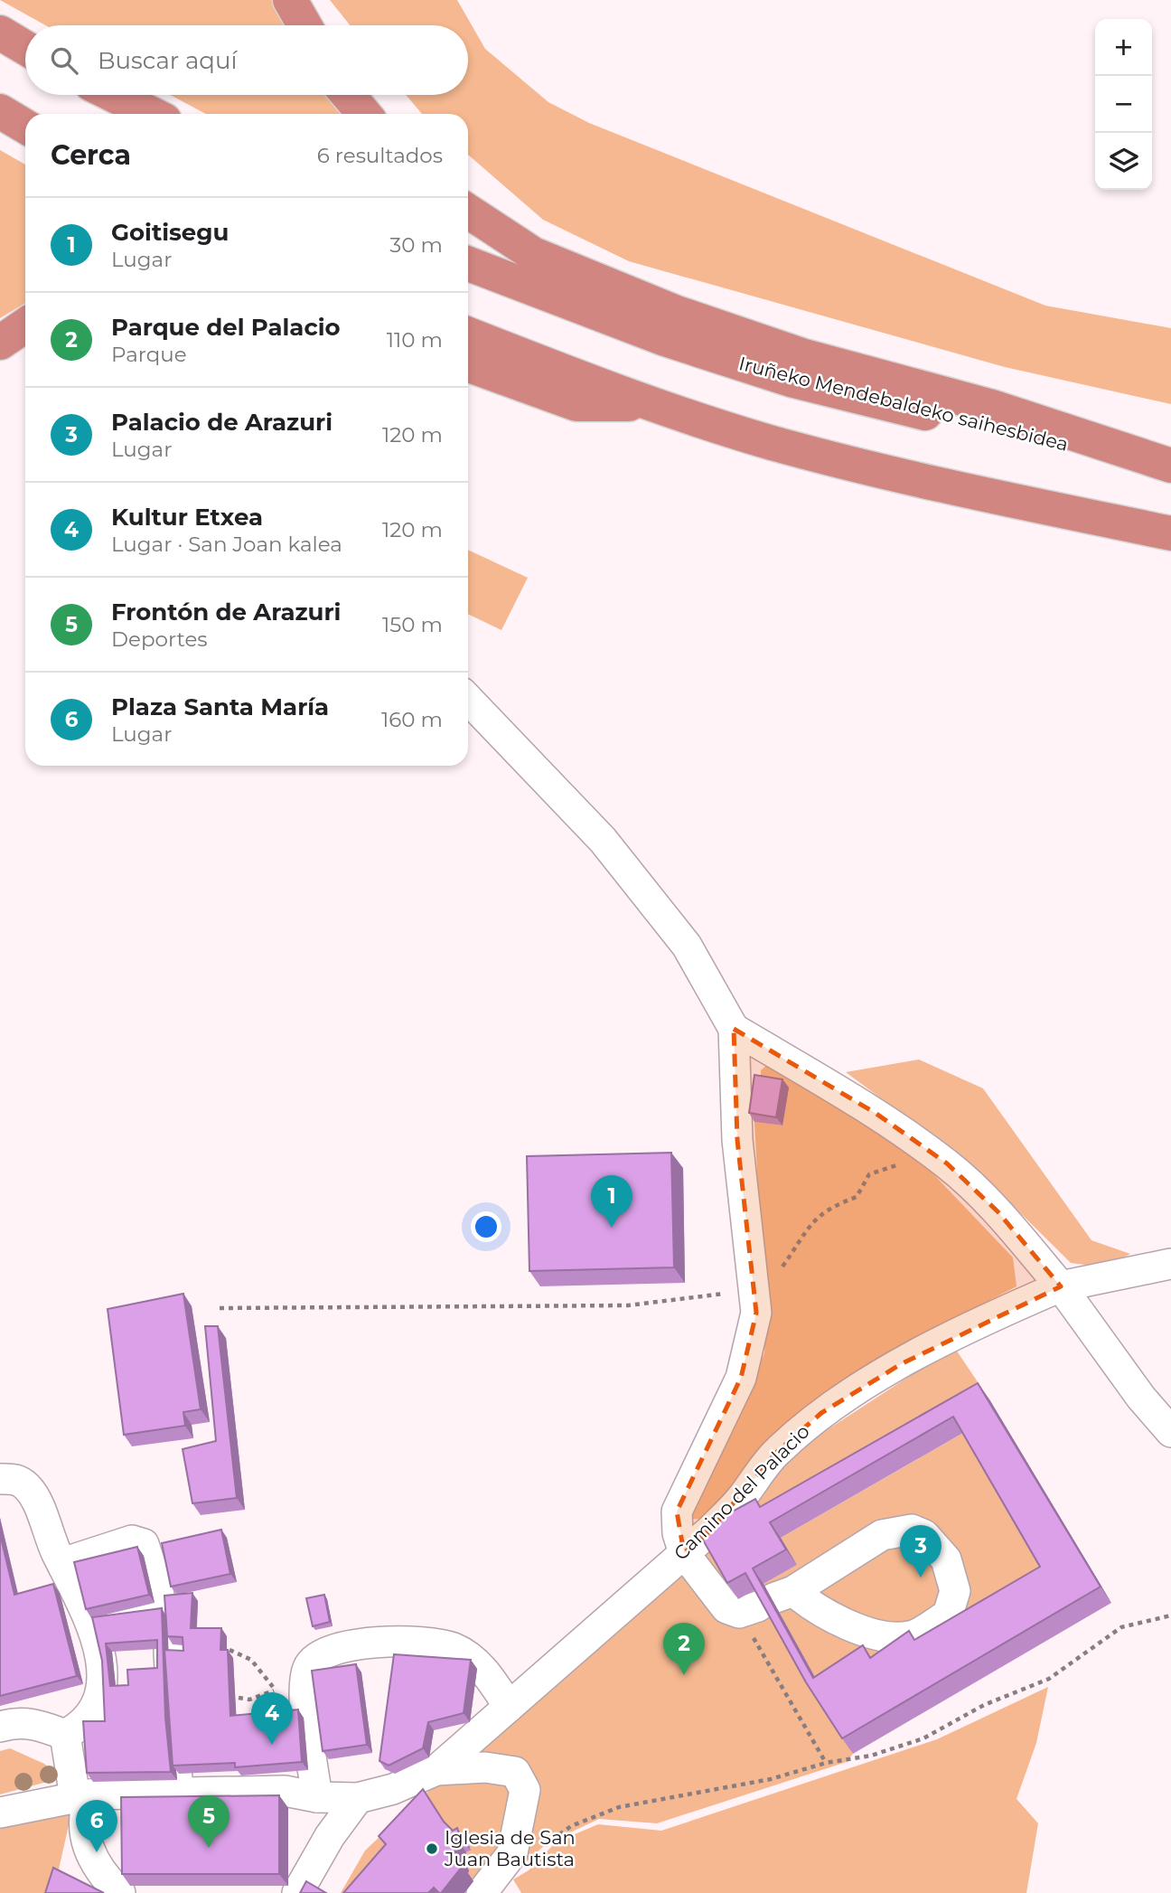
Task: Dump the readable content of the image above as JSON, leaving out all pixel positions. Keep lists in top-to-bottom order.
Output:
{
  "streets": {
    "highway": ["Iruñeko Mendebaldeko saihesbidea"],
    "street": ["Camino del Palacio"]
  },
  "places": ["Iglesia de San Juan Bautista"],
  "page": {
    "map_buttons": ["+", "−"],
    "search": "Buscar aquí",
    "heading": ["Cerca", "6 resultados"],
    "list": [
      {
        "mark": "1",
        "name": "Goitisegu",
        "note": "Lugar",
        "value": "30 m"
      },
      {
        "mark": "2",
        "name": "Parque del Palacio",
        "note": "Parque",
        "value": "110 m"
      },
      {
        "mark": "3",
        "name": "Palacio de Arazuri",
        "note": "Lugar",
        "value": "120 m"
      },
      {
        "mark": "4",
        "name": "Kultur Etxea",
        "note": "Lugar · San Joan kalea",
        "value": "120 m"
      },
      {
        "mark": "5",
        "name": "Frontón de Arazuri",
        "note": "Deportes",
        "value": "150 m"
      },
      {
        "mark": "6",
        "name": "Plaza Santa María",
        "note": "Lugar",
        "value": "160 m"
      }
    ],
    "pins": [
      "1",
      "3",
      "2",
      "4",
      "5",
      "6"
    ]
  }
}
